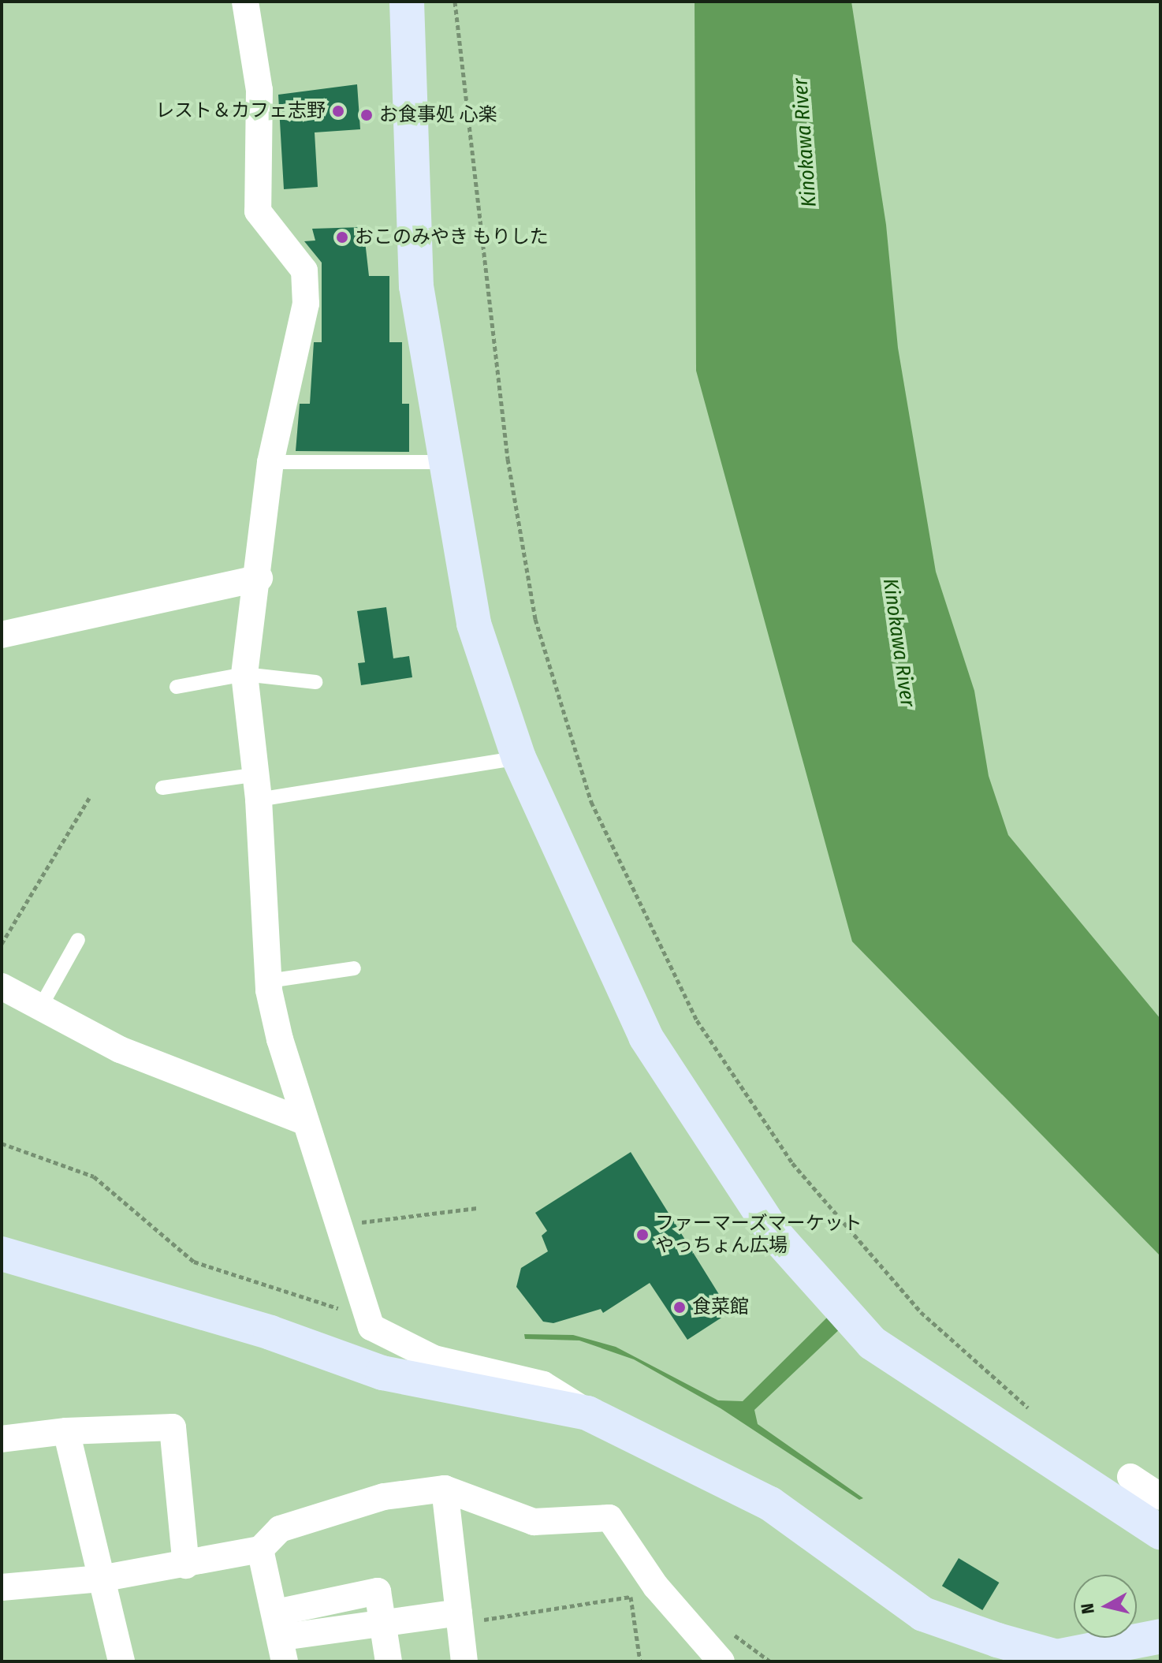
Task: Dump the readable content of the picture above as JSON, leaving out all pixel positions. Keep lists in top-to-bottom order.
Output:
{
  "water": ["Kinokawa River"],
  "places": [
    "レスト＆カフェ志野",
    "お食事処 心楽",
    "おこのみやき もりした",
    "ファーマーズマーケット やっちょん広場",
    "食菜館"
  ],
  "north": "left"
}
